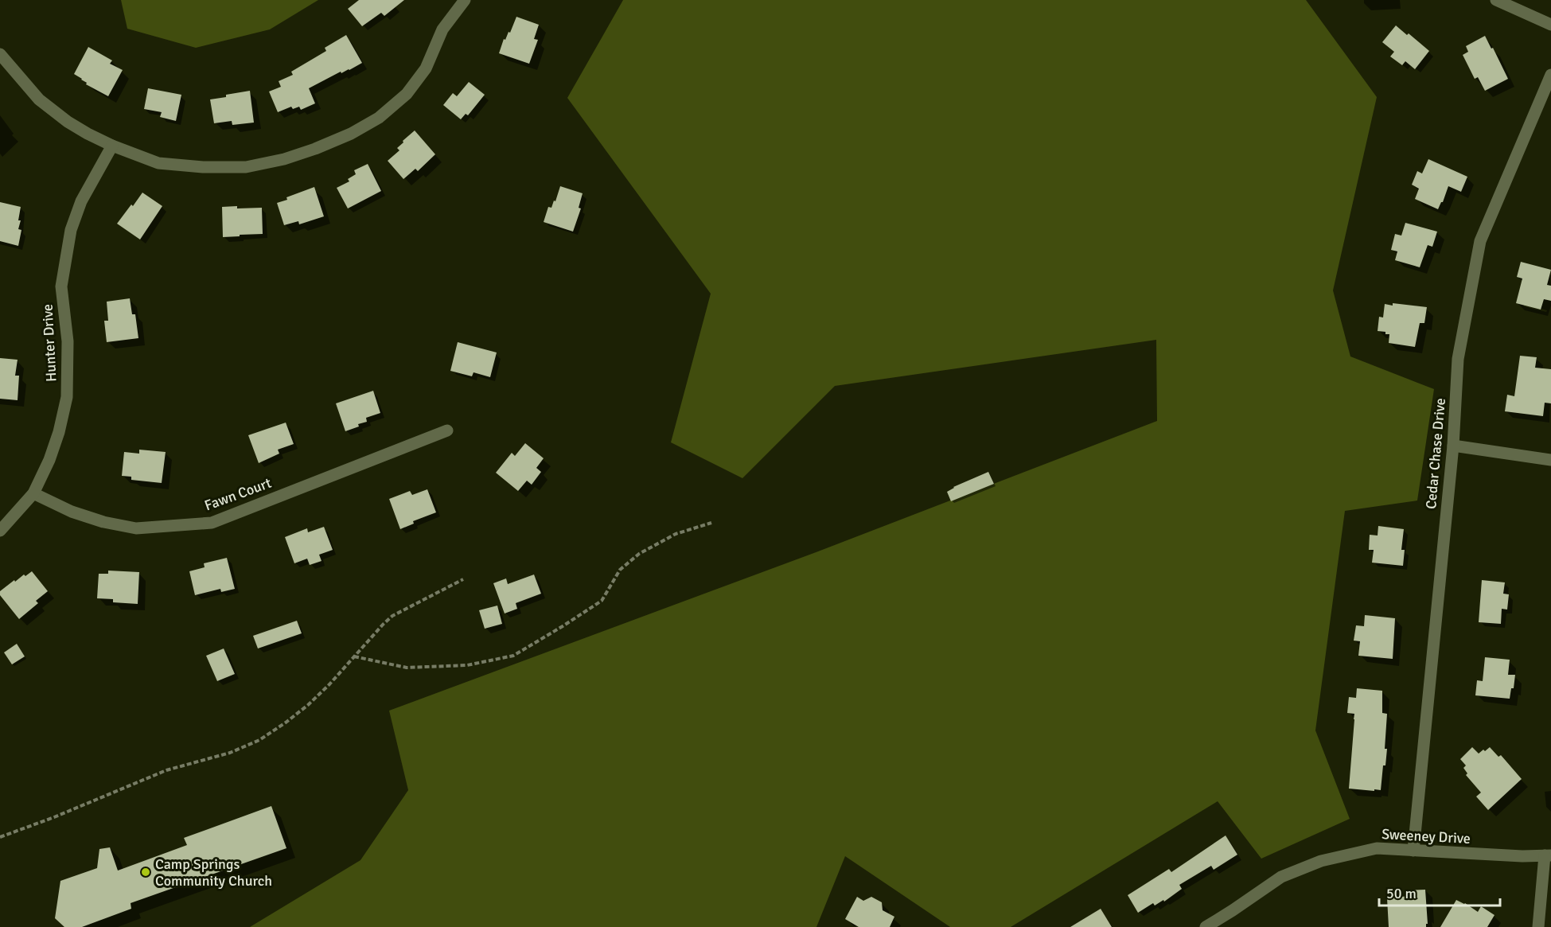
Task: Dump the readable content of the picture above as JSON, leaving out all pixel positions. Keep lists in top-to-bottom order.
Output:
{
  "streets": {
    "street": [
      "Hunter Drive",
      "Cedar Chase Drive",
      "Fawn Court",
      "Sweeney Drive"
    ]
  },
  "crossings": [
    ["Hunter Drive", "Fawn Court"],
    ["Cedar Chase Drive", "Sweeney Drive"]
  ],
  "places": ["Camp Springs Community Church"],
  "scale_bar": "50 m"
}
